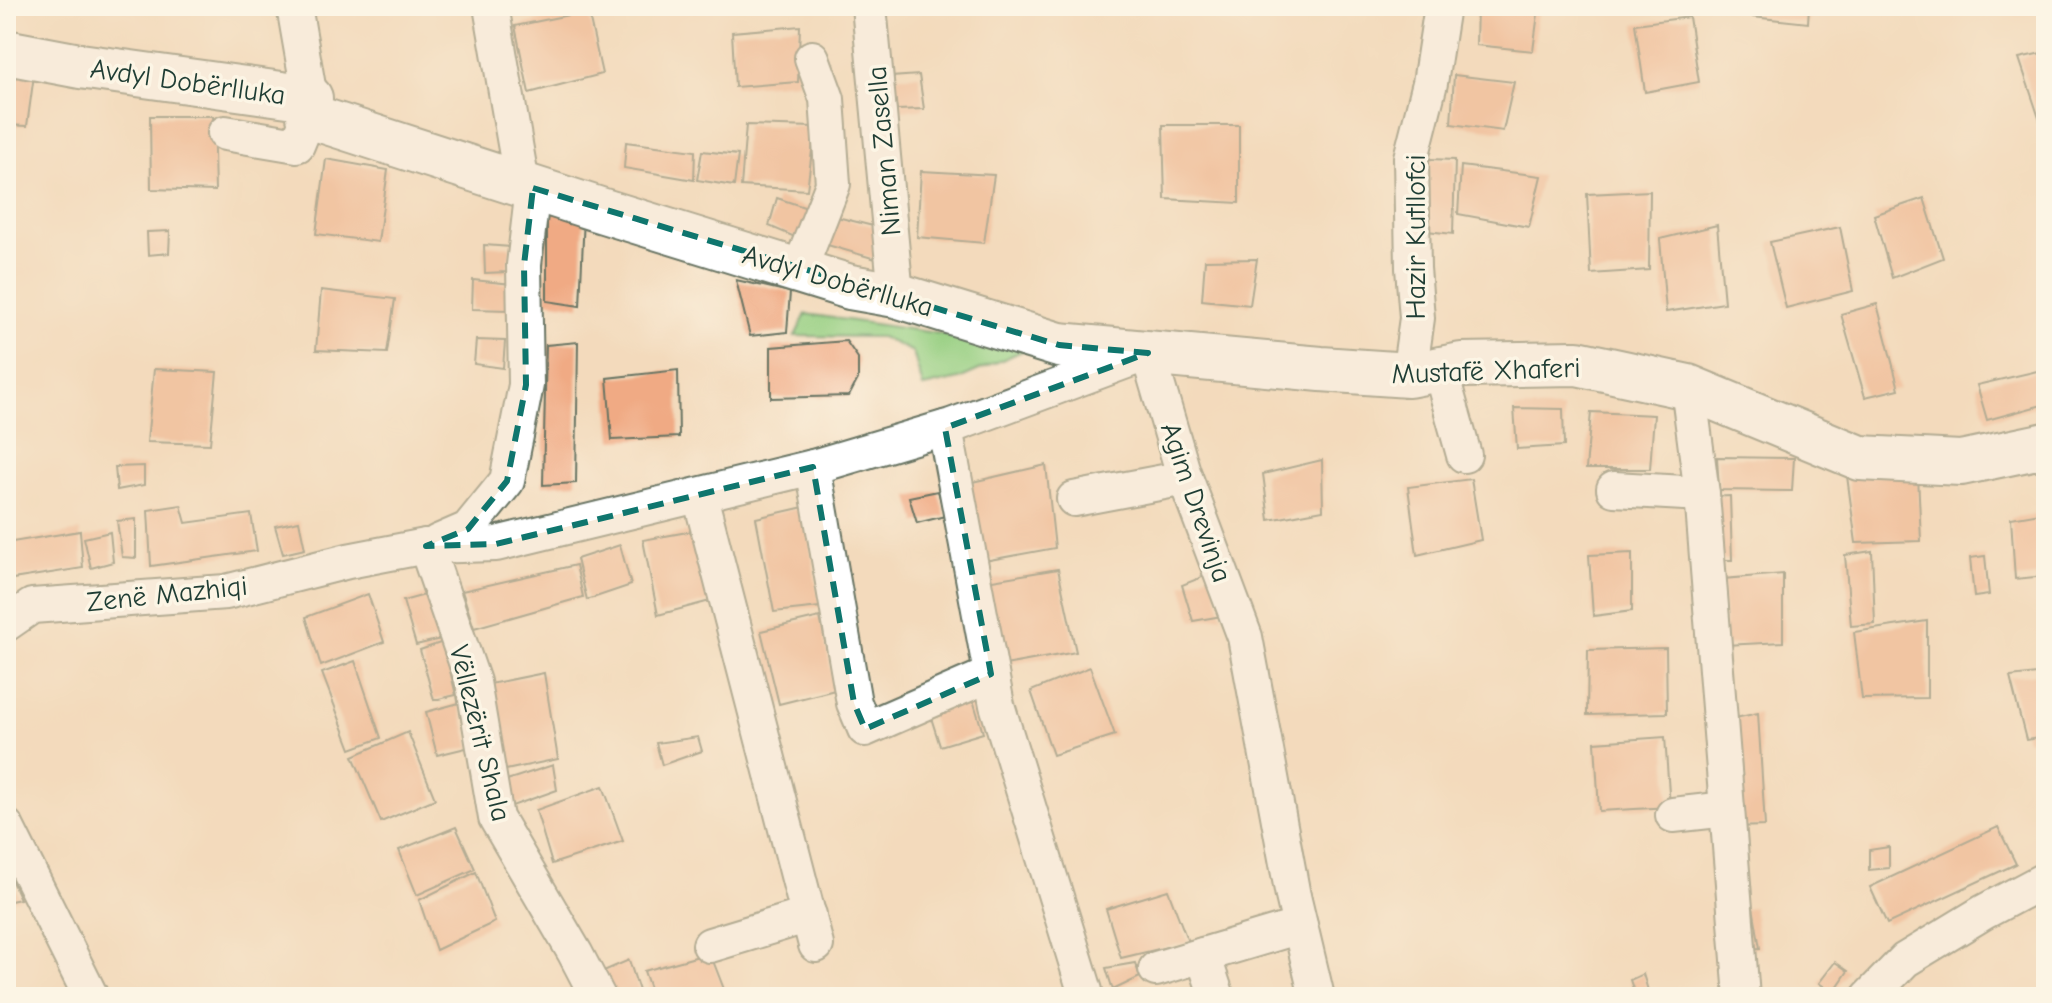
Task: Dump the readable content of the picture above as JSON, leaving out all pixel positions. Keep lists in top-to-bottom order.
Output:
{
  "streets": {
    "street": [
      "Avdyl Dobërlluka",
      "Niman Zasella",
      "Hazir Kutllofci",
      "Mustafë Xhaferi",
      "Agim Drevinja",
      "Zenë Mazhiqi",
      "Vëllezërit Shala"
    ]
  },
  "crossings": [
    ["Avdyl Dobërlluka", "Niman Zasella"],
    ["Avdyl Dobërlluka", "Mustafë Xhaferi"],
    ["Avdyl Dobërlluka", "Agim Drevinja"],
    ["Hazir Kutllofci", "Mustafë Xhaferi"],
    ["Mustafë Xhaferi", "Agim Drevinja"],
    ["Zenë Mazhiqi", "Vëllezërit Shala"]
  ]
}
